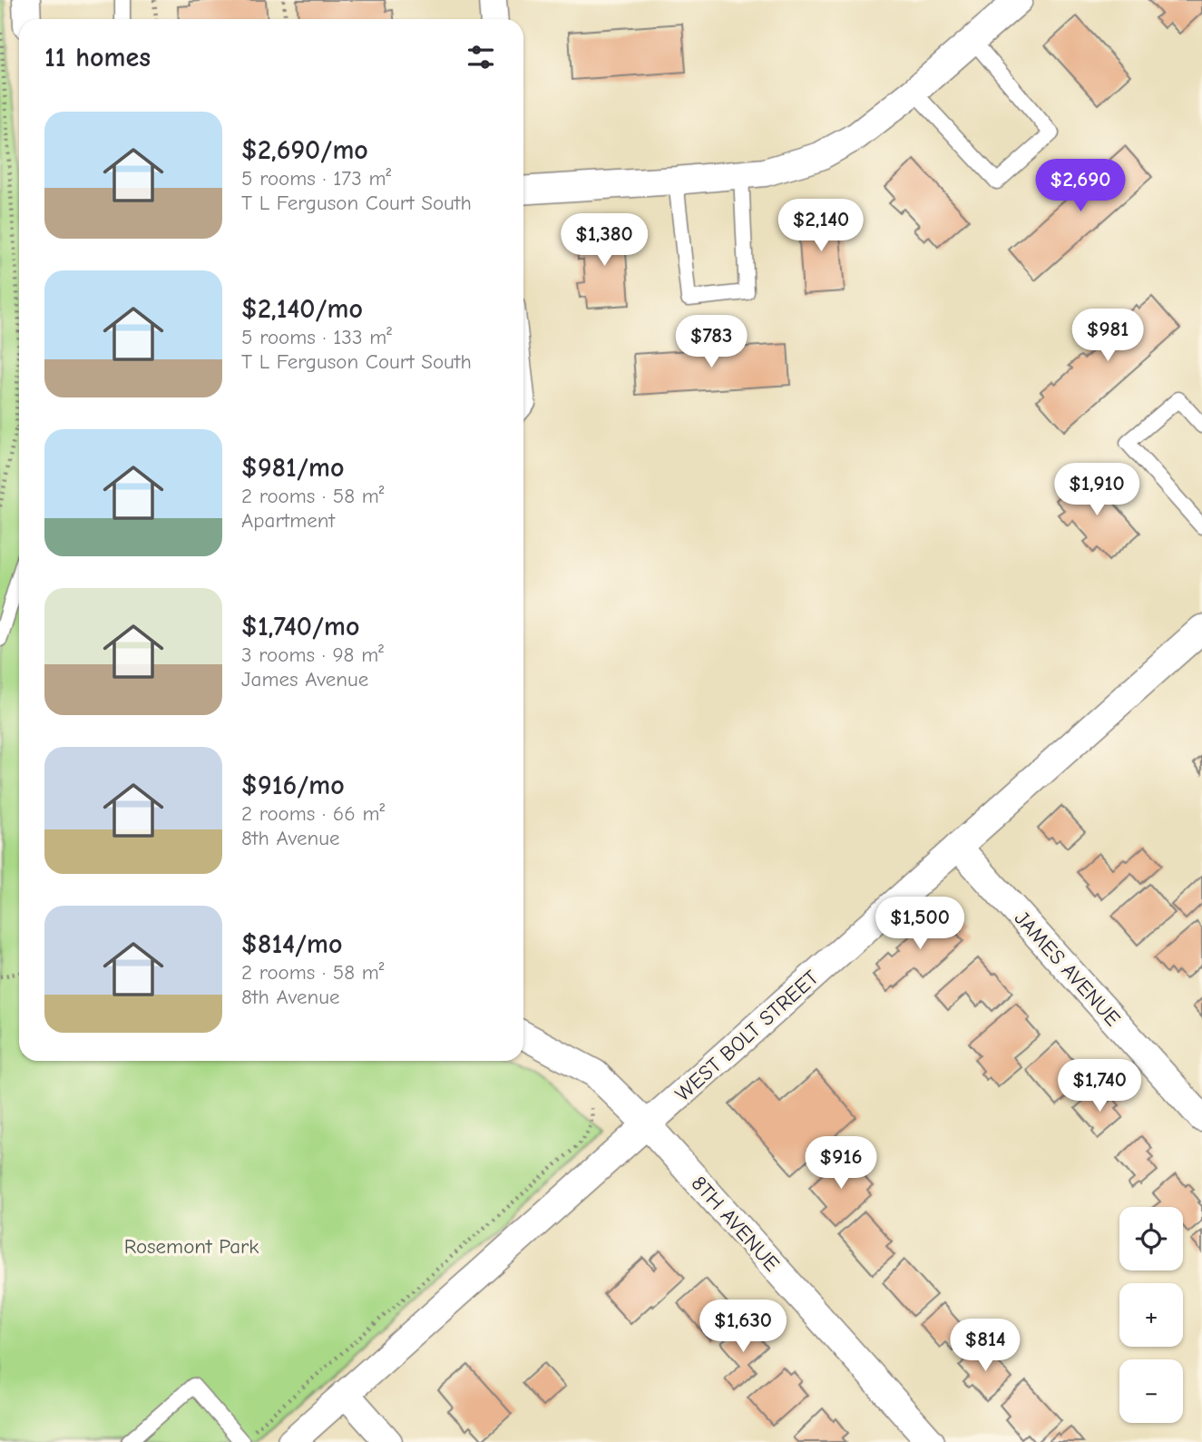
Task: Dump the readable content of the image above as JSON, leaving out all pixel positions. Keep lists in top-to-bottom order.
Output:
{
  "streets": {
    "street": ["JAMES AVENUE", "WEST BOLT STREET", "8TH AVENUE"]
  },
  "crossings": [
    ["JAMES AVENUE", "WEST BOLT STREET"],
    ["WEST BOLT STREET", "8TH AVENUE"]
  ],
  "parks": ["Rosemont Park"],
  "page": {
    "heading": "11 homes",
    "list": [
      {
        "name": "$2,690/mo",
        "note": "5 rooms · 173 m² · T L Ferguson Court South"
      },
      {
        "name": "$2,140/mo",
        "note": "5 rooms · 133 m² · T L Ferguson Court South"
      },
      {
        "name": "$981/mo",
        "note": "2 rooms · 58 m² · Apartment"
      },
      {
        "name": "$1,740/mo",
        "note": "3 rooms · 98 m² · James Avenue"
      },
      {
        "name": "$916/mo",
        "note": "2 rooms · 66 m² · 8th Avenue"
      },
      {
        "name": "$814/mo",
        "note": "2 rooms · 58 m² · 8th Avenue"
      }
    ],
    "price": [
      "$2,690",
      "$2,140",
      "$1,380",
      "$981",
      "$783",
      "$1,910",
      "$1,500",
      "$1,740",
      "$916",
      "$1,630",
      "$814"
    ],
    "map_buttons": ["+", "−"]
  }
}
